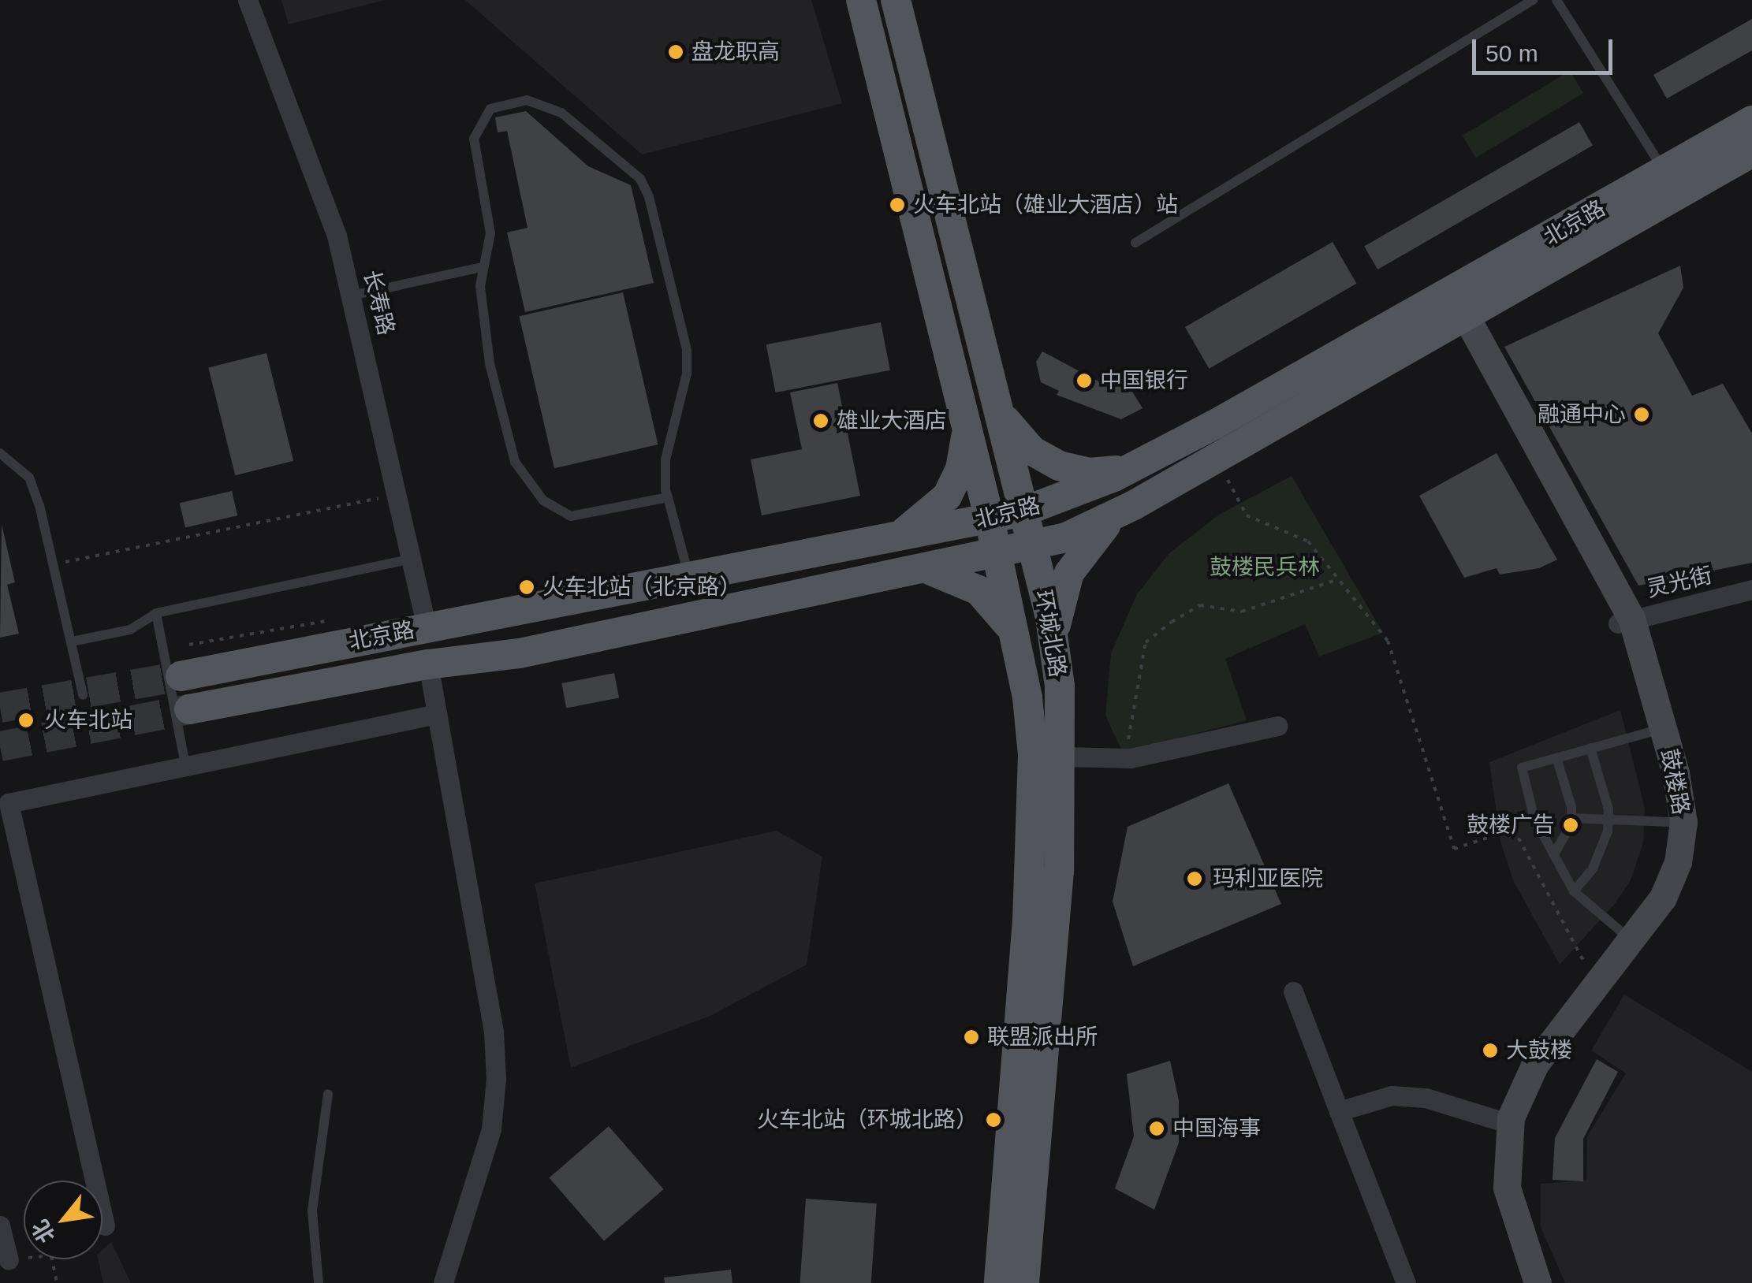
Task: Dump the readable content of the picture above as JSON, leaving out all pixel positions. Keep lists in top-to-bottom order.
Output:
{
  "streets": {
    "main road": ["北京路", "环城北路", "鼓楼路"],
    "street": ["长寿路", "灵光街"]
  },
  "crossings": [
    ["北京路", "长寿路"],
    ["北京路", "环城北路"],
    ["北京路", "鼓楼路"],
    ["灵光街", "鼓楼路"]
  ],
  "parks": ["鼓楼民兵林"],
  "places": [
    "盘龙职高",
    "火车北站（雄业大酒店）站",
    "中国银行",
    "融通中心",
    "雄业大酒店",
    "火车北站（北京路）",
    "火车北站",
    "鼓楼广告",
    "玛利亚医院",
    "联盟派出所",
    "大鼓楼",
    "火车北站（环城北路）",
    "中国海事"
  ],
  "scale_bar": "50 m",
  "north": "bottom left"
}
